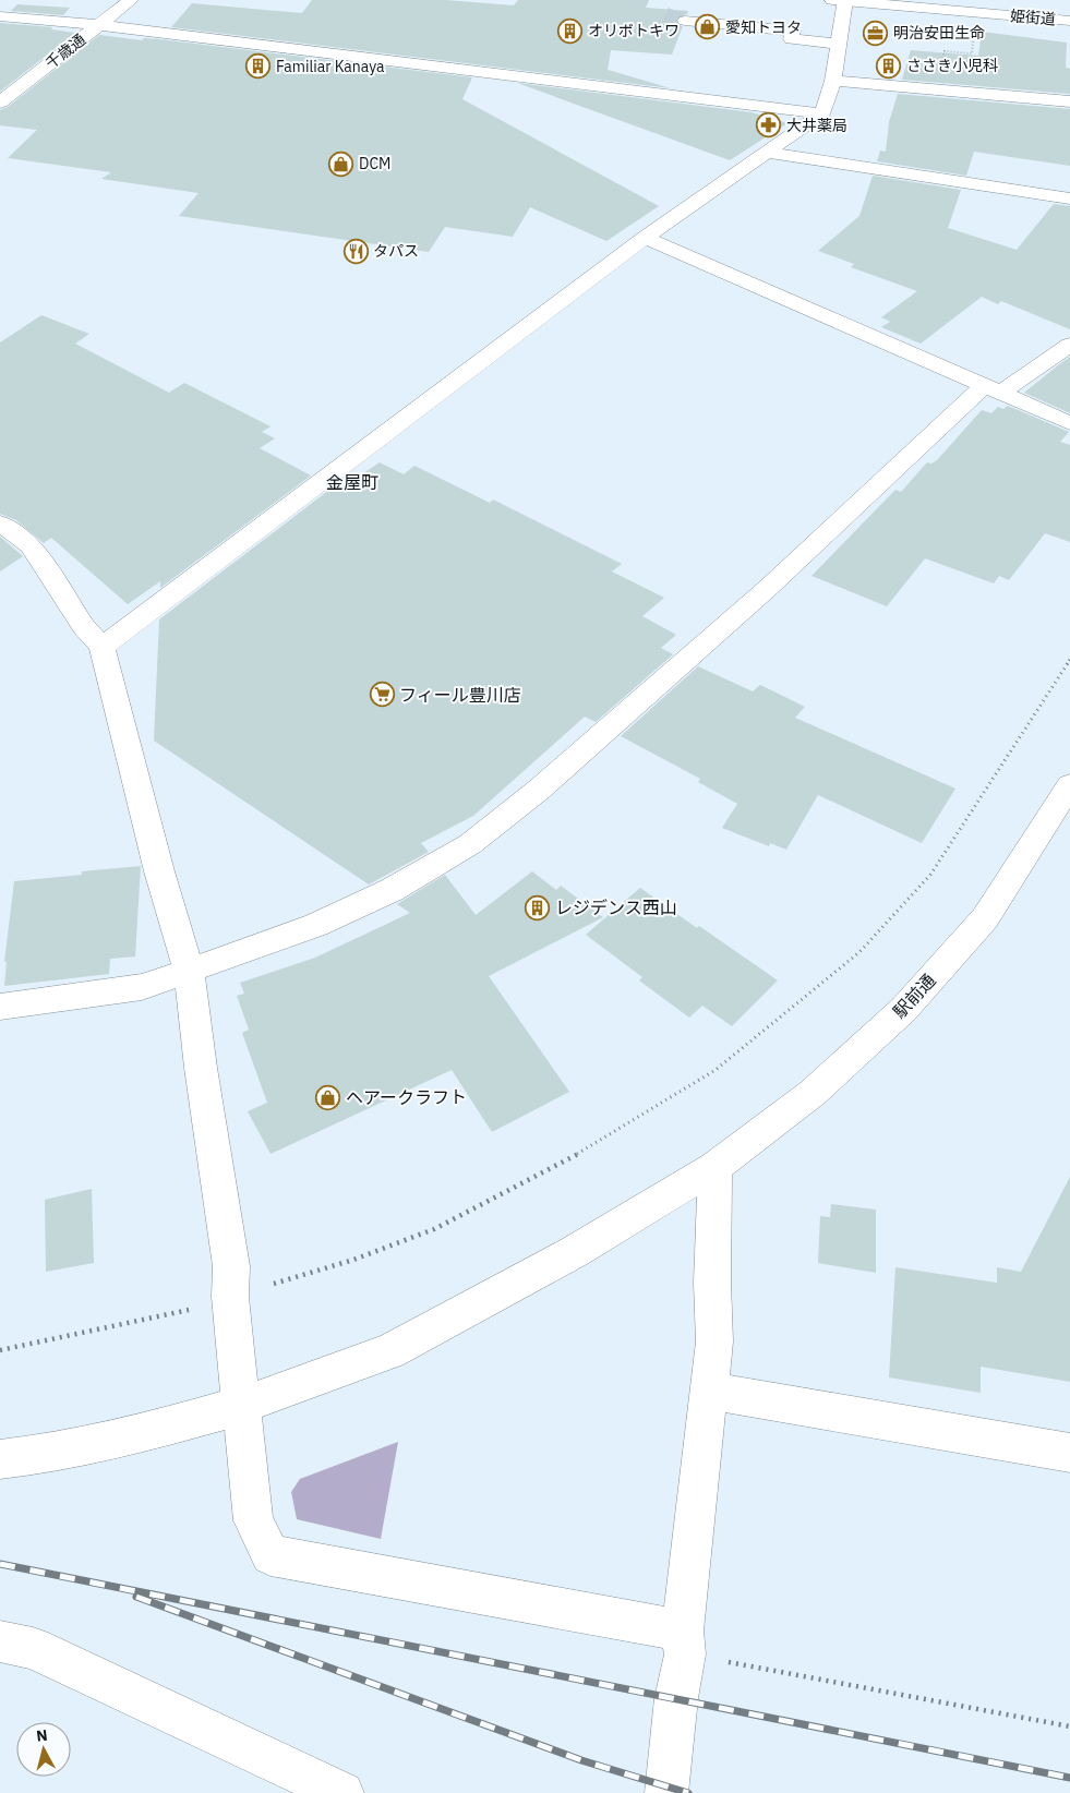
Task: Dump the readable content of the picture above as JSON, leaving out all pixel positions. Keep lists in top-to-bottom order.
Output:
{
  "streets": {
    "street": ["姫街道", "千歳通", "駅前通"]
  },
  "districts": ["金屋町"],
  "places": {
    "shop": ["愛知トヨタ", "DCM", "ヘアークラフト"],
    "building": [
      "オリボトキワ",
      "ささき小児科",
      "Familiar Kanaya",
      "レジデンス西山"
    ],
    "office": ["明治安田生命"],
    "pharmacy": ["大井薬局"],
    "restaurant": ["タパス"],
    "supermarket": ["フィール豊川店"]
  },
  "north": "top"
}
